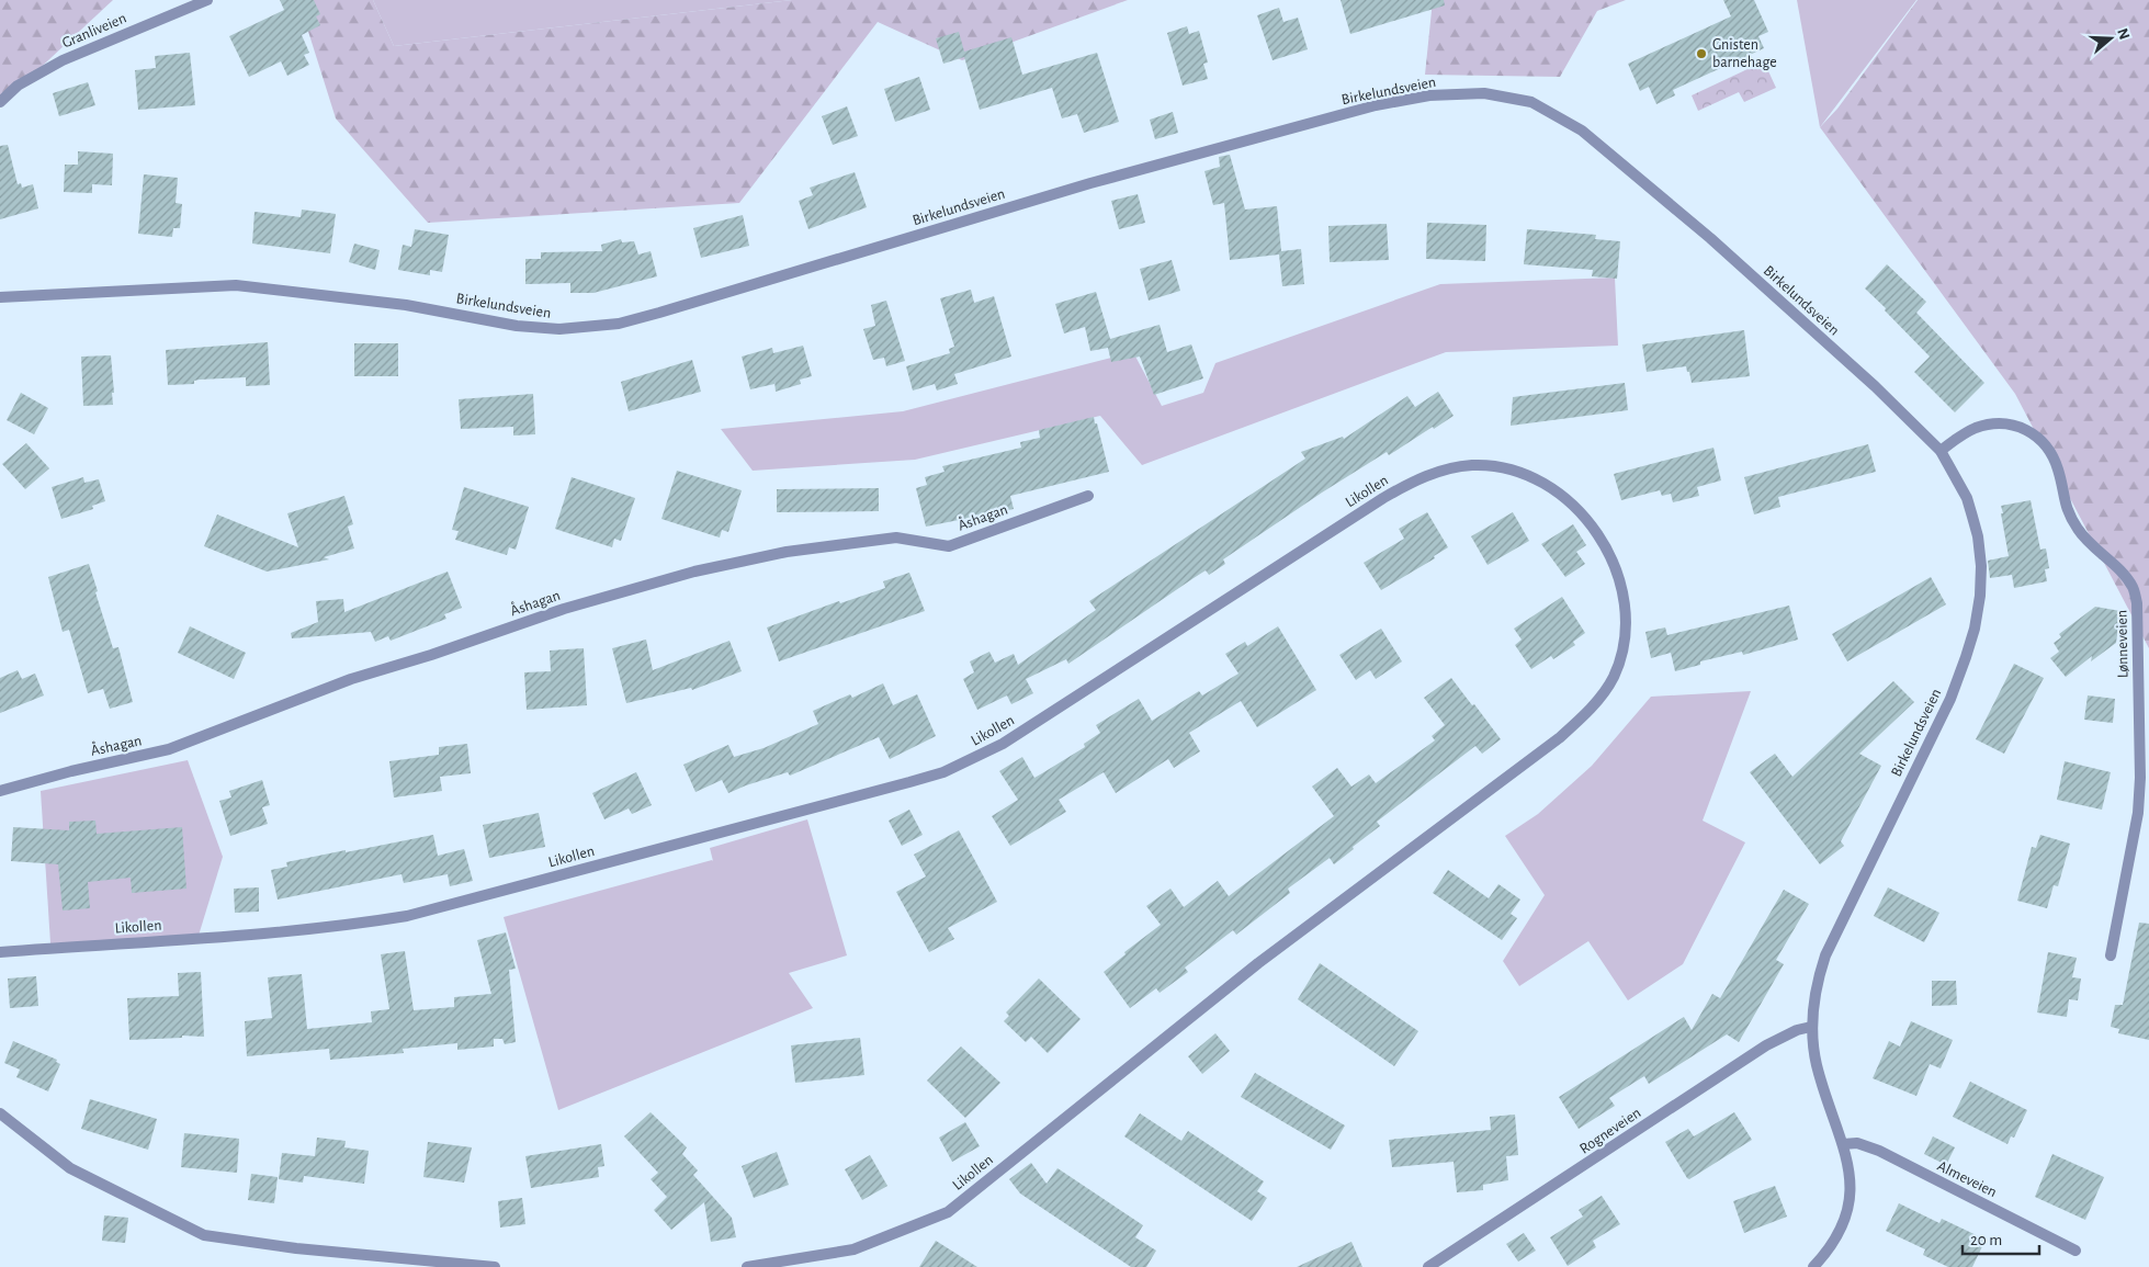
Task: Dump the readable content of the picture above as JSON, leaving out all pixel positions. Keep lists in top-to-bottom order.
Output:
{
  "streets": {
    "street": [
      "Granliveien",
      "Birkelundsveien",
      "Likollen",
      "Åshagan",
      "Lønneveien",
      "Rogneveien",
      "Almeveien"
    ]
  },
  "crossings": [
    ["Birkelundsveien", "Lønneveien"],
    ["Birkelundsveien", "Rogneveien"],
    ["Birkelundsveien", "Almeveien"]
  ],
  "places": ["Gnisten barnehage"],
  "scale_bar": "20 m",
  "north": "right"
}
